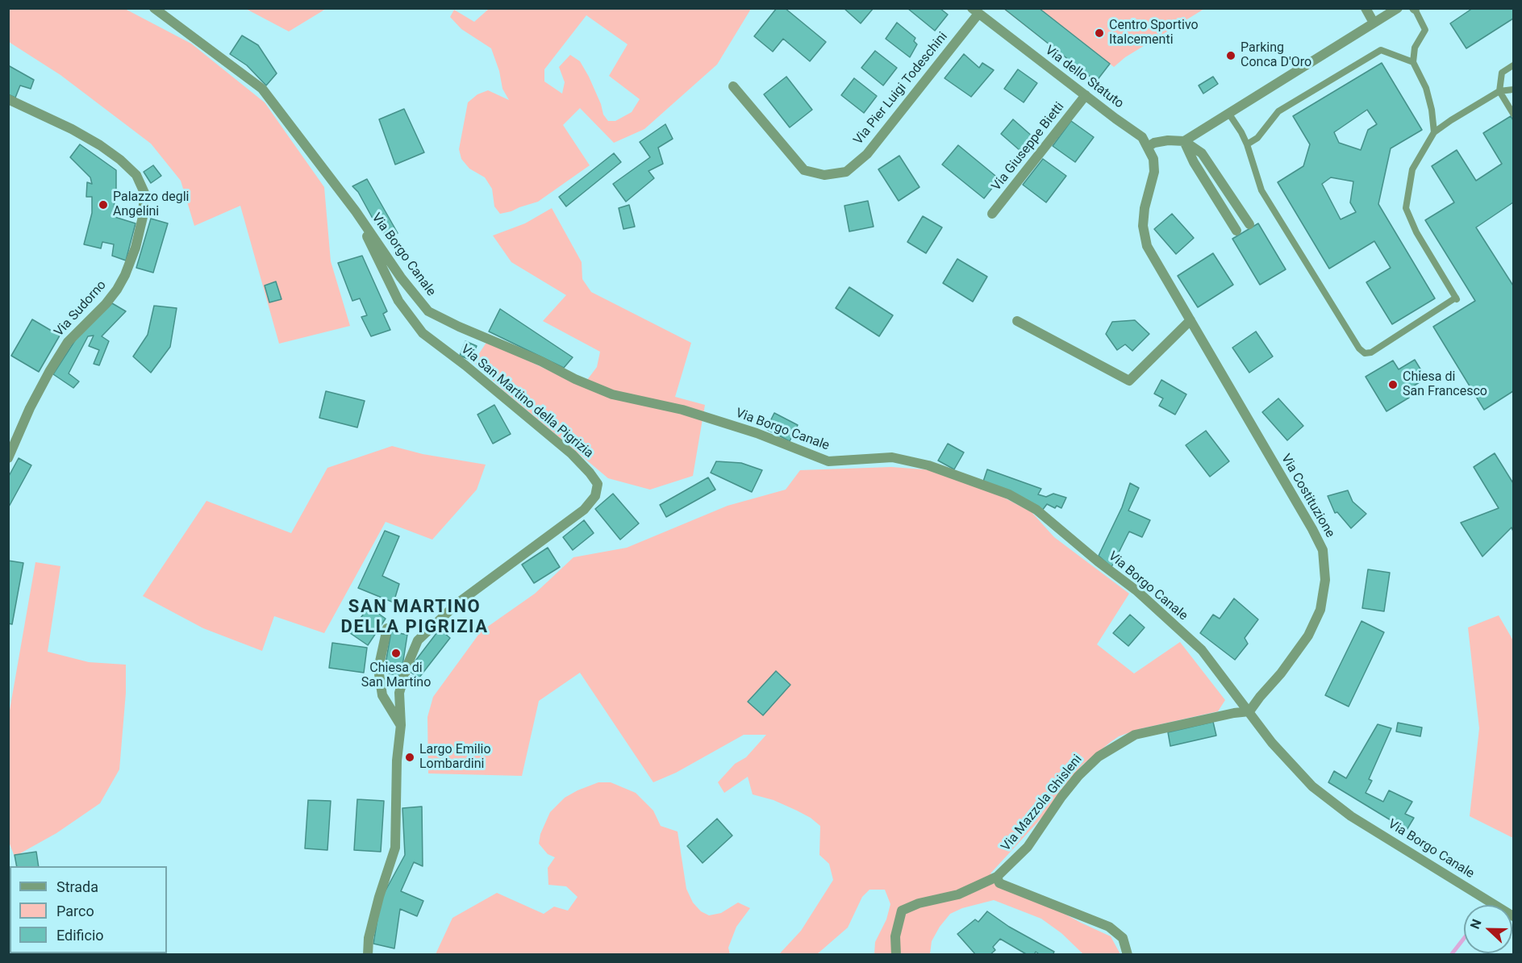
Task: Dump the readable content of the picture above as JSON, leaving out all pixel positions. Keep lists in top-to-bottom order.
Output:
{
  "streets": {
    "street": [
      "Via dello Statuto",
      "Via Pier Luigi Todeschini",
      "Via Giuseppe Bietti",
      "Via Borgo Canale",
      "Via Sudorno",
      "Via San Martino della Pigrizia",
      "Via Costituzione",
      "Via Mazzola Ghisleni"
    ]
  },
  "crossings": [
    ["Via dello Statuto", "Via Pier Luigi Todeschini"],
    ["Via dello Statuto", "Via Giuseppe Bietti"],
    ["Via dello Statuto", "Via Costituzione"],
    ["Via Borgo Canale", "Via San Martino della Pigrizia"],
    ["Via Borgo Canale", "Via Costituzione"],
    ["Via Borgo Canale", "Via Mazzola Ghisleni"],
    ["Via Costituzione", "Via Mazzola Ghisleni"]
  ],
  "districts": ["SAN MARTINO DELLA PIGRIZIA"],
  "places": [
    "Centro Sportivo Italcementi",
    "Parking Conca D'Oro",
    "Palazzo degli Angelini",
    "Chiesa di San Francesco",
    "Chiesa di San Martino",
    "Largo Emilio Lombardini"
  ],
  "legend": ["Strada", "Parco", "Edificio"],
  "north": "left"
}
